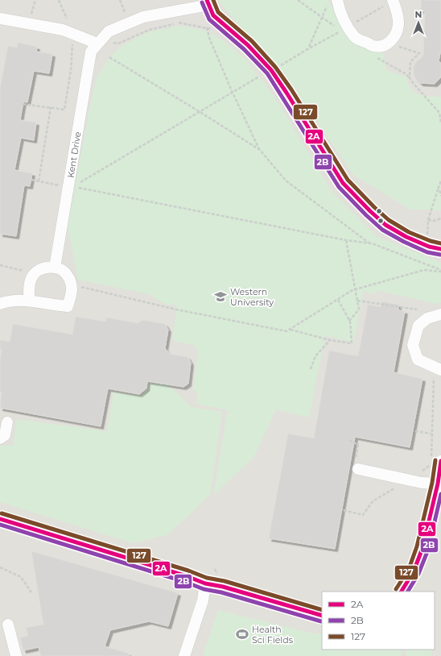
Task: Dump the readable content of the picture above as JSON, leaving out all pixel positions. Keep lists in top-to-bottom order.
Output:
{
  "streets": {
    "street": ["Kent Drive"]
  },
  "places": {
    "school or university": ["Western University"],
    "sports": ["Health Sci Fields"]
  },
  "lines": ["transit line 2A", "transit line 127", "transit line 2B"],
  "legend": ["2A", "2B", "127"],
  "north": "top"
}
